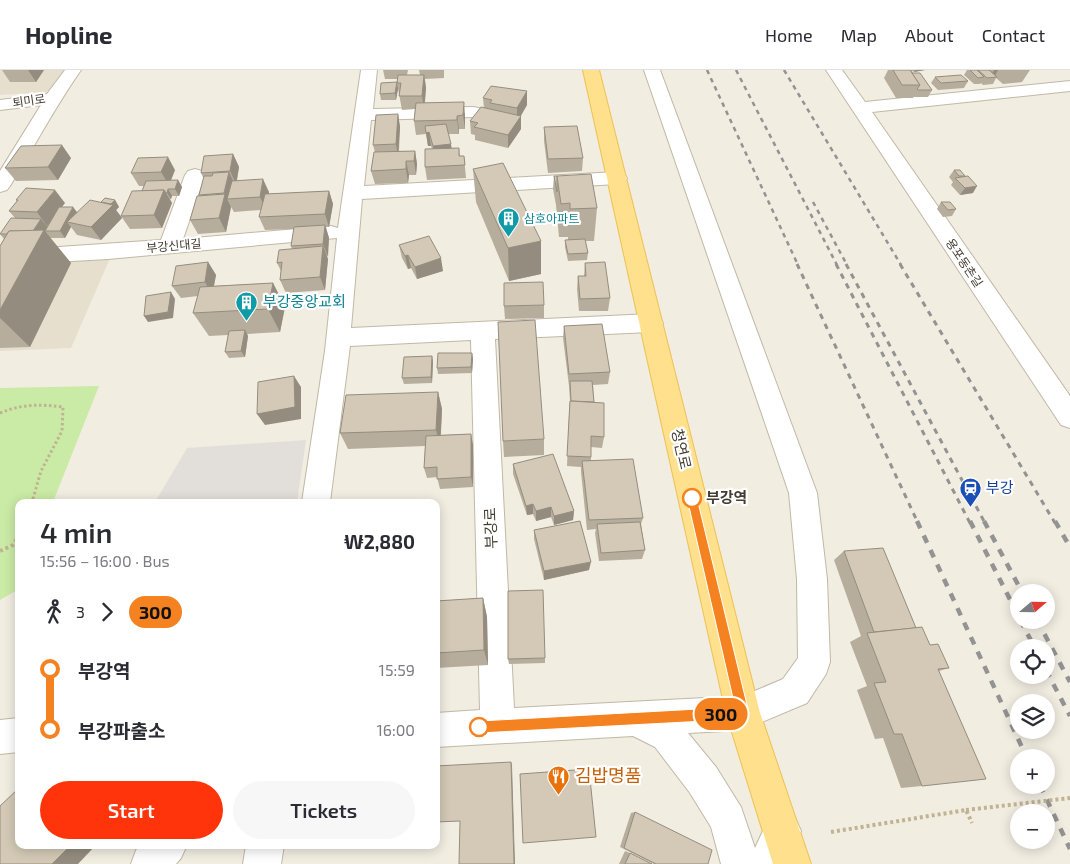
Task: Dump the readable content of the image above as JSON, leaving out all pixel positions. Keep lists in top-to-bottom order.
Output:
{
  "streets": {
    "main road": ["청연로"],
    "street": [
      "퇴미로",
      "부강신대길",
      "용포동촌길",
      "부강로"
    ]
  },
  "places": {
    "building": ["삼호아파트", "부강중앙교회"],
    "other": ["부강역"],
    "station": ["부강"],
    "restaurant": ["김밥명품"]
  },
  "lines": ["bus line 300"],
  "north": "right",
  "page": {
    "header": "Hopline",
    "nav": [
      "Home",
      "Map",
      "About",
      "Contact"
    ],
    "on_map": "300",
    "heading": ["4 min", "15:56 – 16:00 · Bus", "₩2,880"],
    "map_buttons": ["+", "−"],
    "legs": ["3", "300"],
    "list": [
      {
        "name": "부강역",
        "value": "15:59"
      },
      {
        "name": "부강파출소",
        "value": "16:00"
      }
    ],
    "buttons": ["Start", "Tickets"]
  }
}
